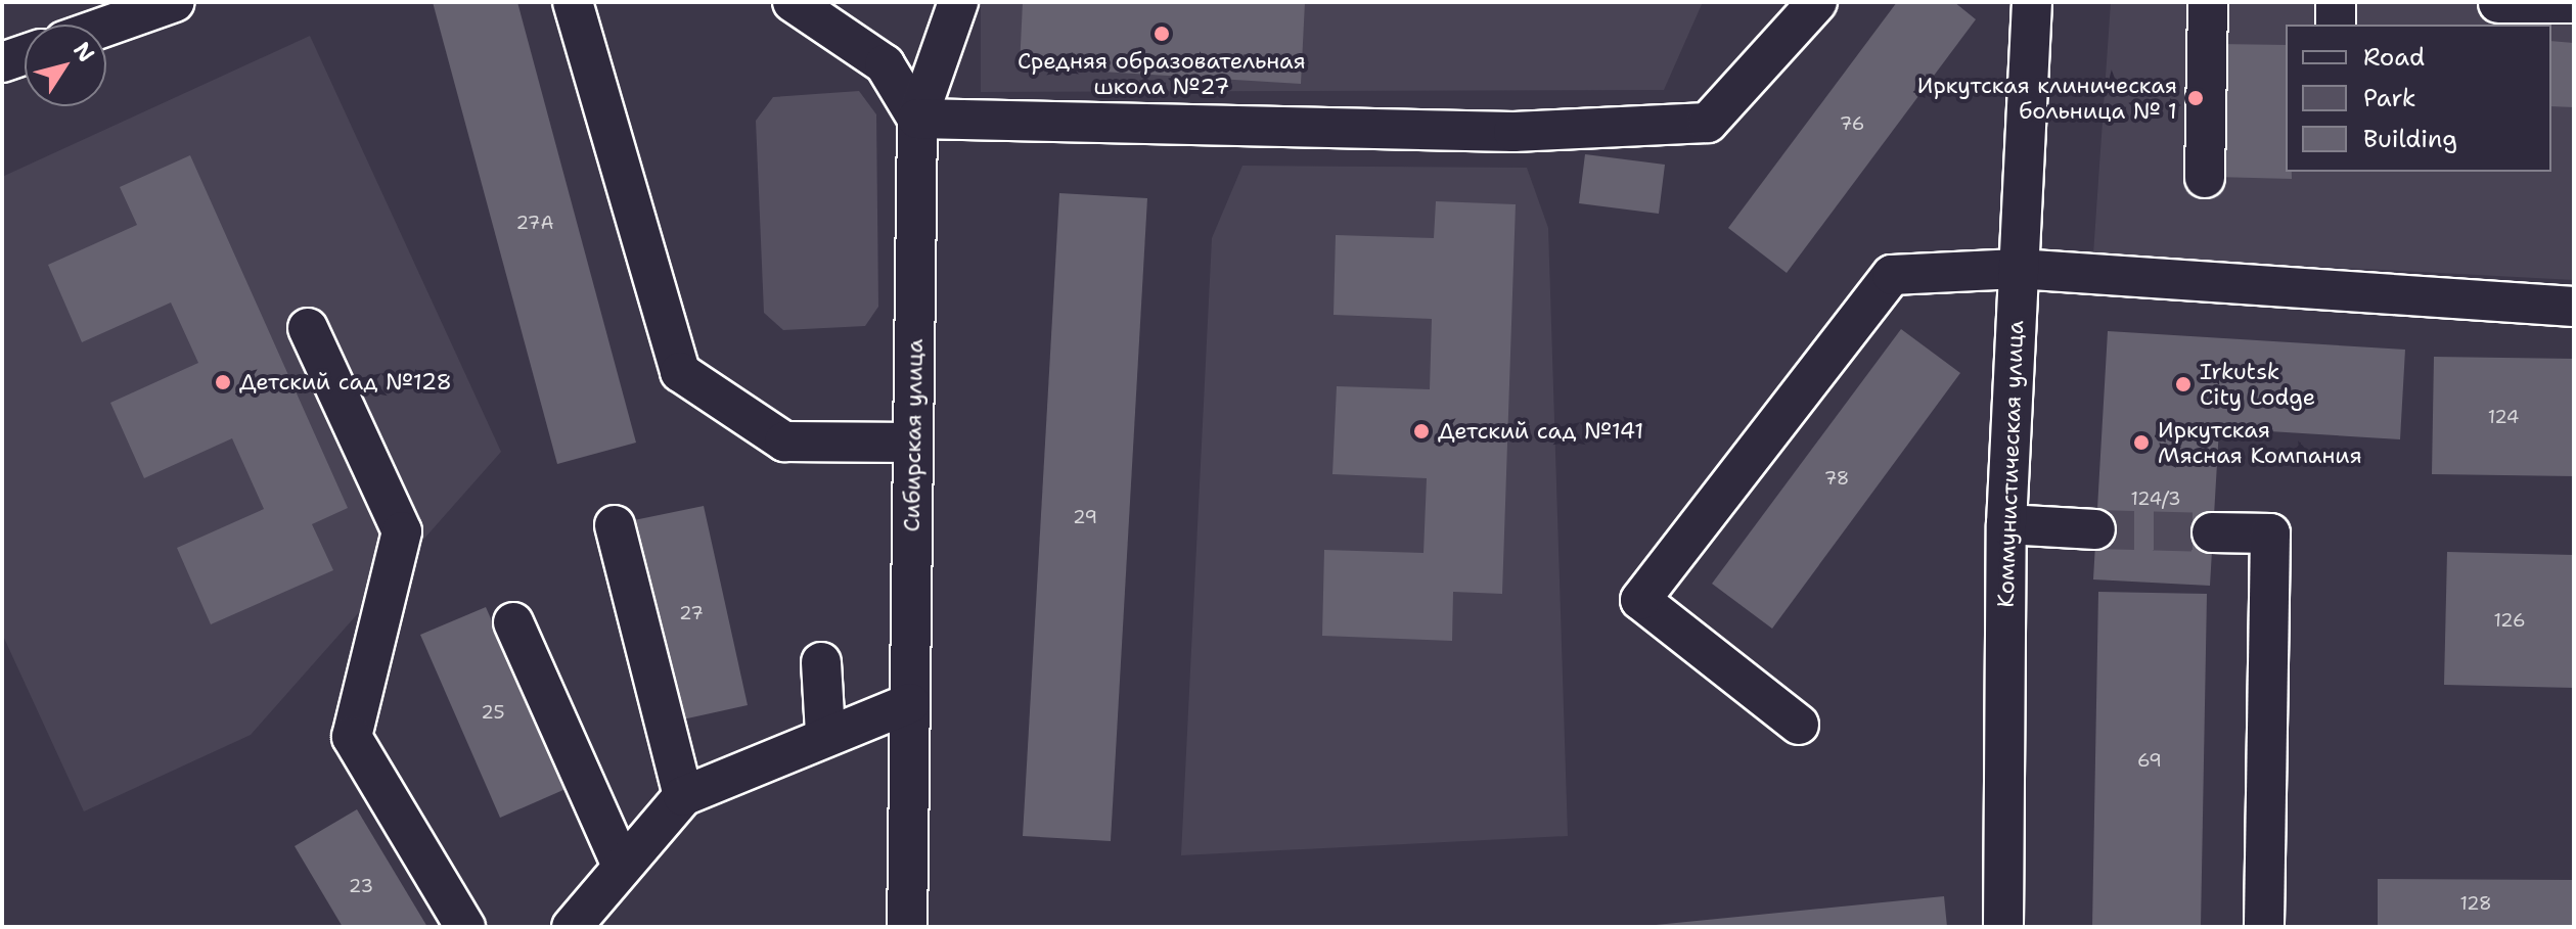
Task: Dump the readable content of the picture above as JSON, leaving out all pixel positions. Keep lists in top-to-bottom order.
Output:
{
  "streets": {
    "street": ["Сибирская улица", "Коммунистическая улица"]
  },
  "places": [
    "Средняя образовательная школа №27",
    "Иркутская клиническая больница № 1",
    "Детский сад №128",
    "Irkutsk City Lodge",
    "Детский сад №141",
    "Иркутская Мясная Компания"
  ],
  "house_numbers": [
    "76",
    "27А",
    "124",
    "78",
    "124/3",
    "29",
    "27",
    "126",
    "25",
    "69",
    "23",
    "128"
  ],
  "legend": ["Road", "Park", "Building"],
  "north": "top right"
}
